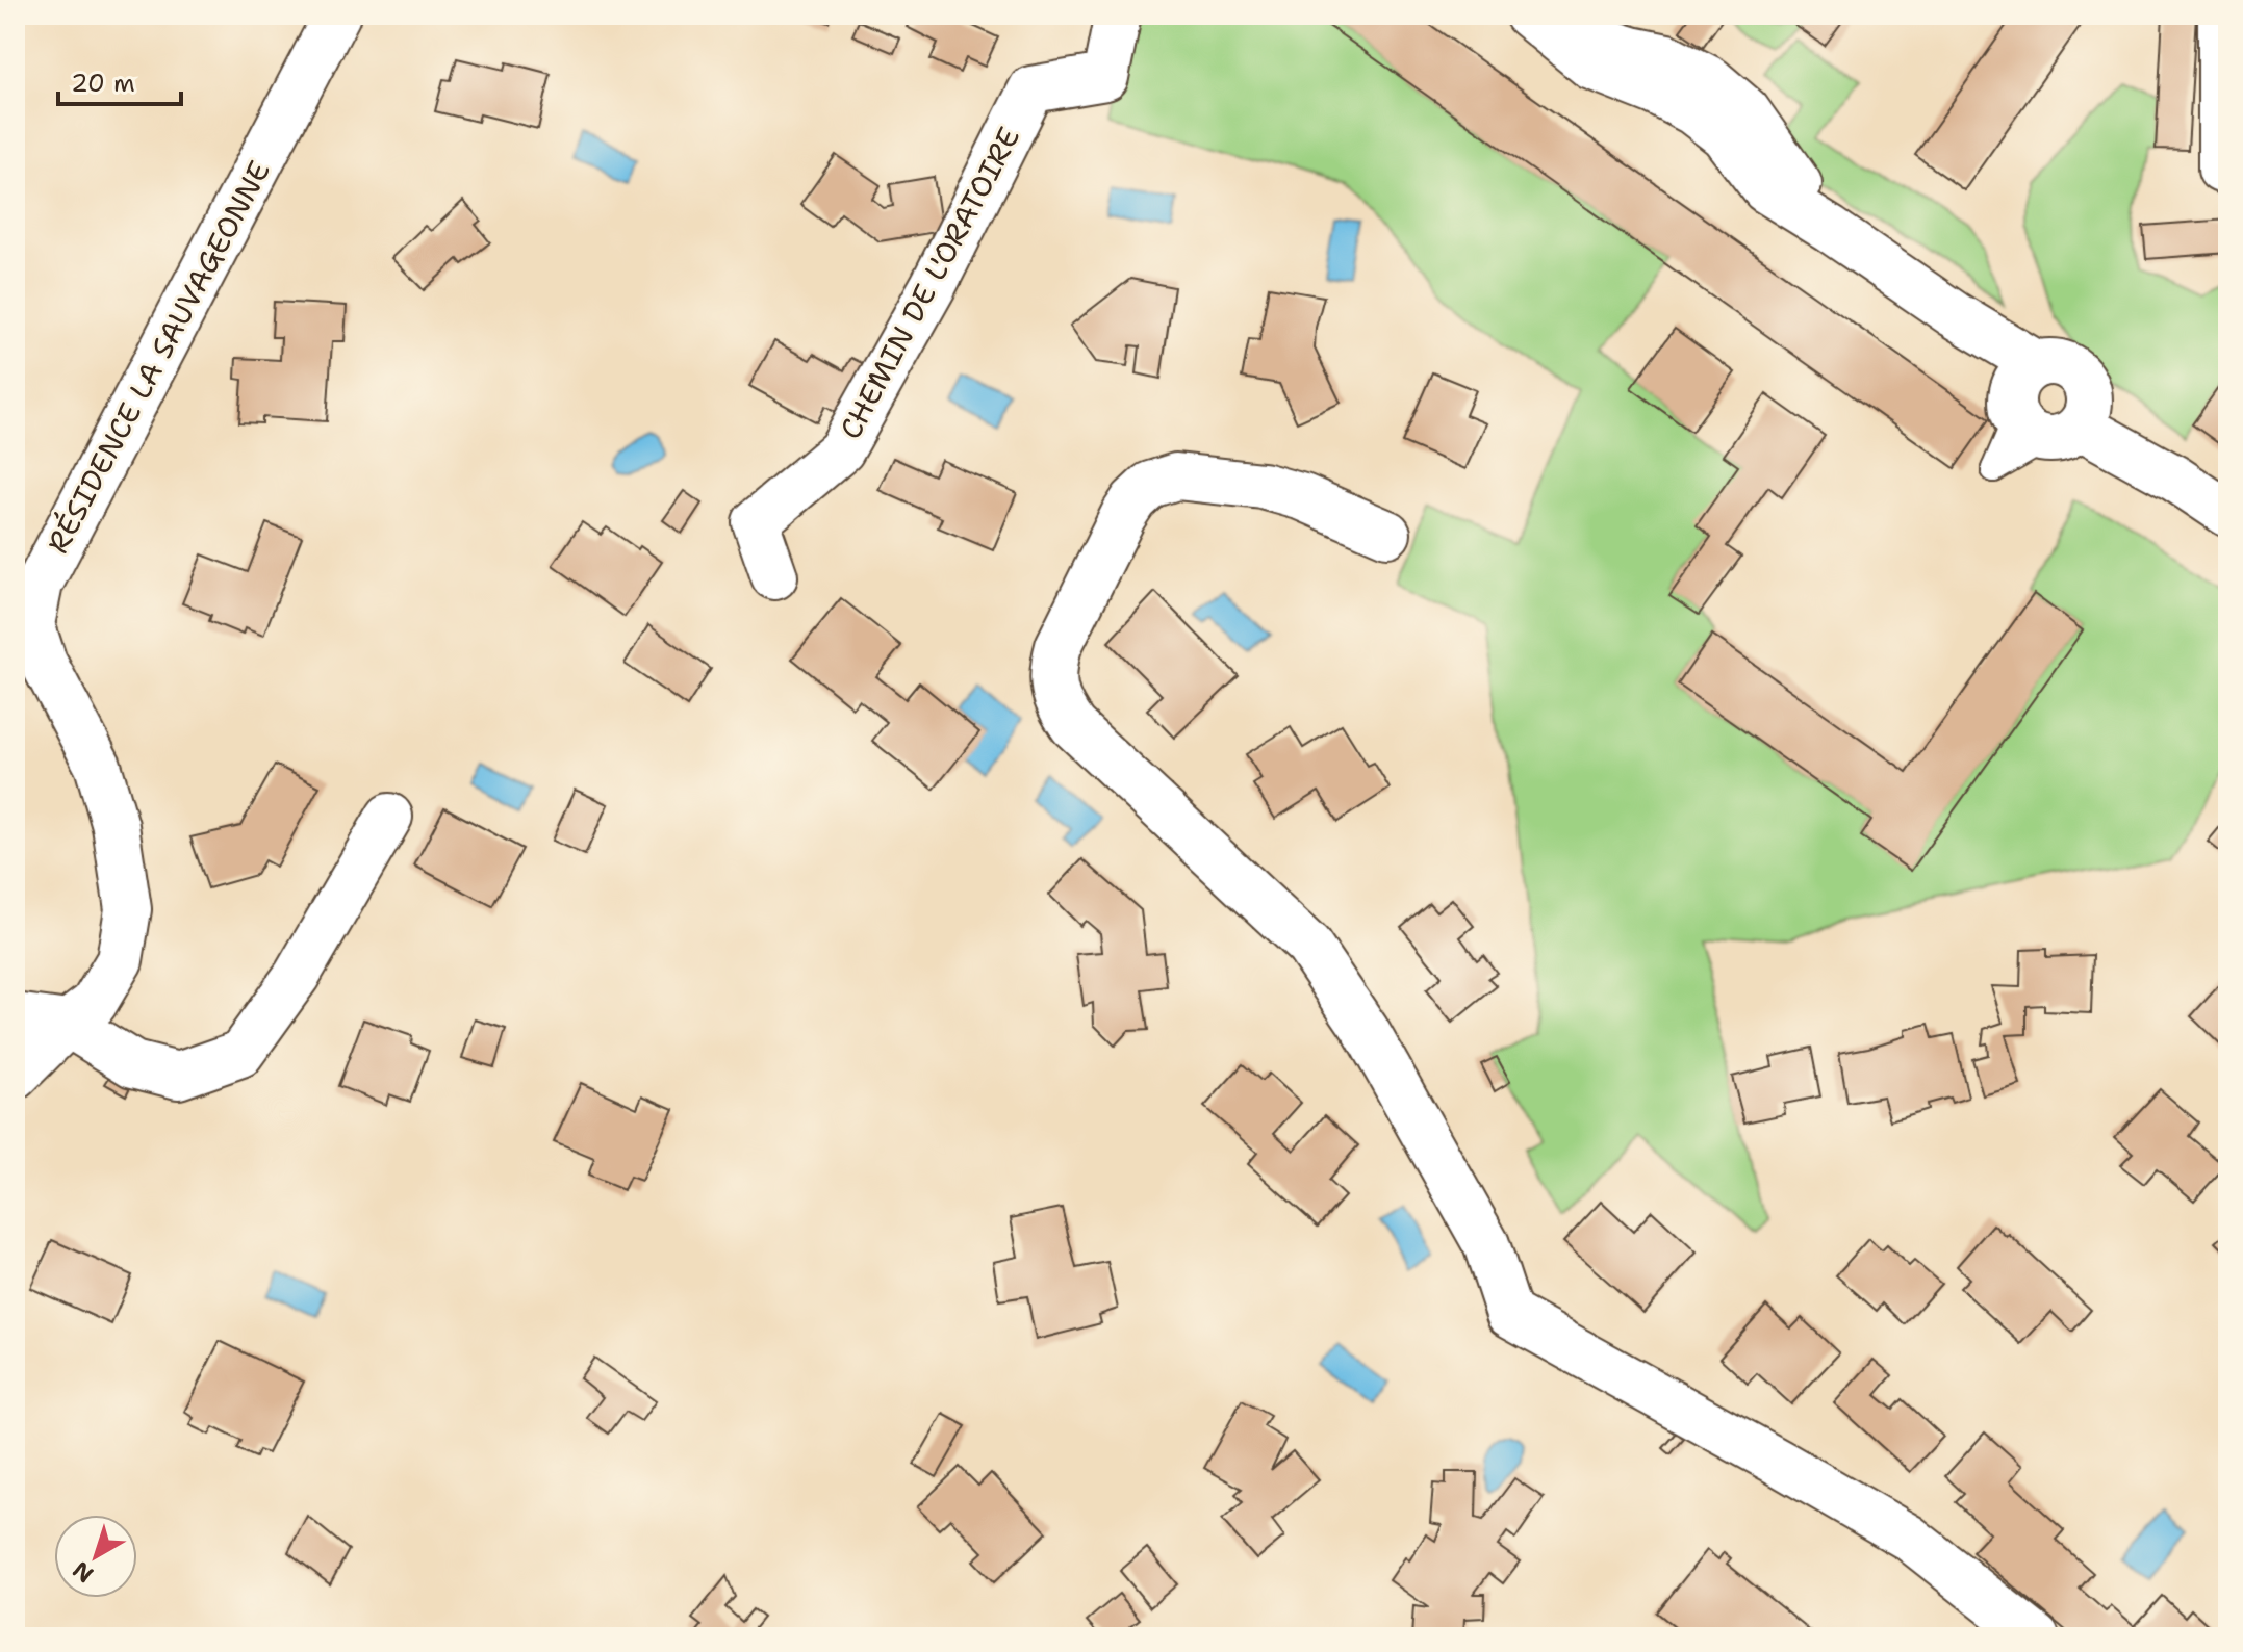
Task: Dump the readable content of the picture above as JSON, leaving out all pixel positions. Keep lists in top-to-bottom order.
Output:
{
  "streets": {
    "street": ["CHEMIN DE L'ORATOIRE", "RÉSIDENCE LA SAUVAGEONNE"]
  },
  "scale_bar": "20 m",
  "north": "bottom left"
}
